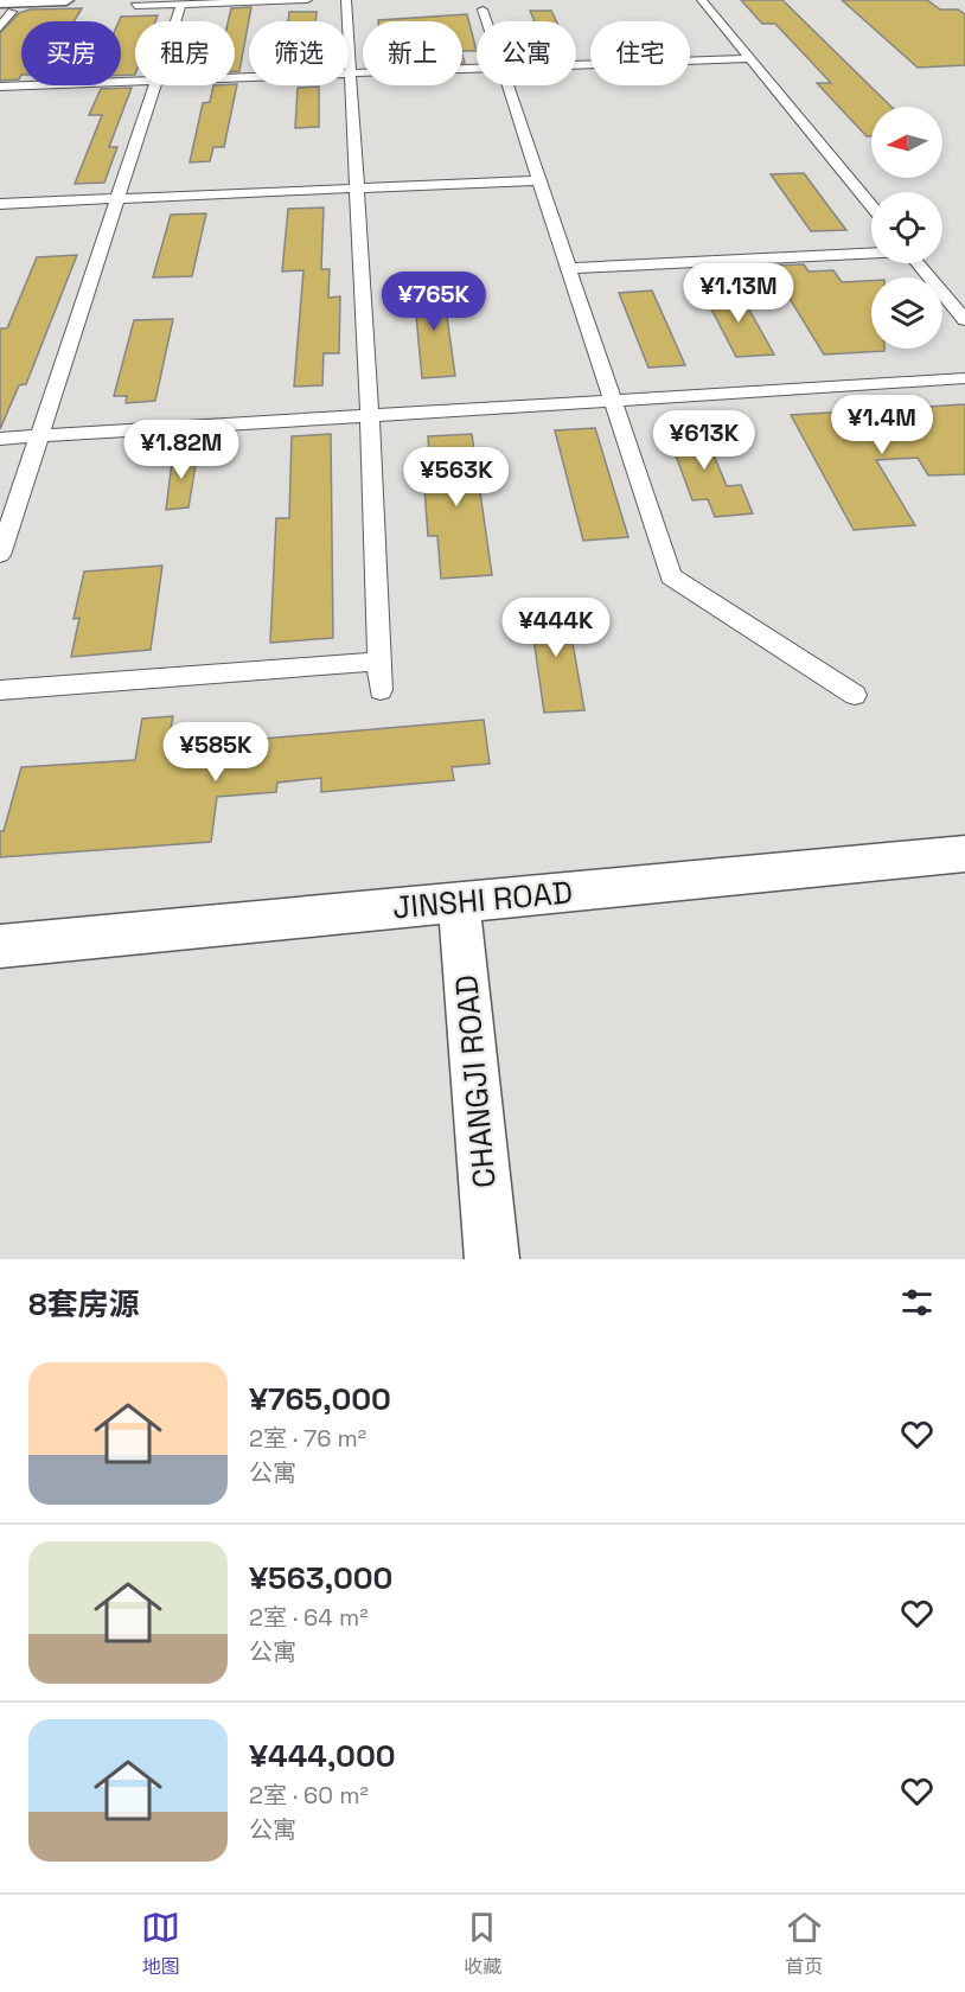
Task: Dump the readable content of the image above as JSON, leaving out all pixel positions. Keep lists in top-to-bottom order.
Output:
{
  "streets": {
    "street": ["JINSHI ROAD", "CHANGJI ROAD"]
  },
  "crossings": [
    ["JINSHI ROAD", "CHANGJI ROAD"]
  ],
  "north": "left",
  "page": {
    "chip": [
      "买房",
      "租房",
      "筛选",
      "新上",
      "公寓",
      "住宅"
    ],
    "price": [
      "¥1.13M",
      "¥765K",
      "¥1.4M",
      "¥613K",
      "¥1.82M",
      "¥563K",
      "¥444K",
      "¥585K"
    ],
    "heading": "8套房源",
    "list": [
      {
        "name": "¥765,000",
        "note": "2室 · 76 m² · 公寓"
      },
      {
        "name": "¥563,000",
        "note": "2室 · 64 m² · 公寓"
      },
      {
        "name": "¥444,000",
        "note": "2室 · 60 m² · 公寓"
      }
    ],
    "tabs": ["地图", "收藏", "首页"]
  }
}
